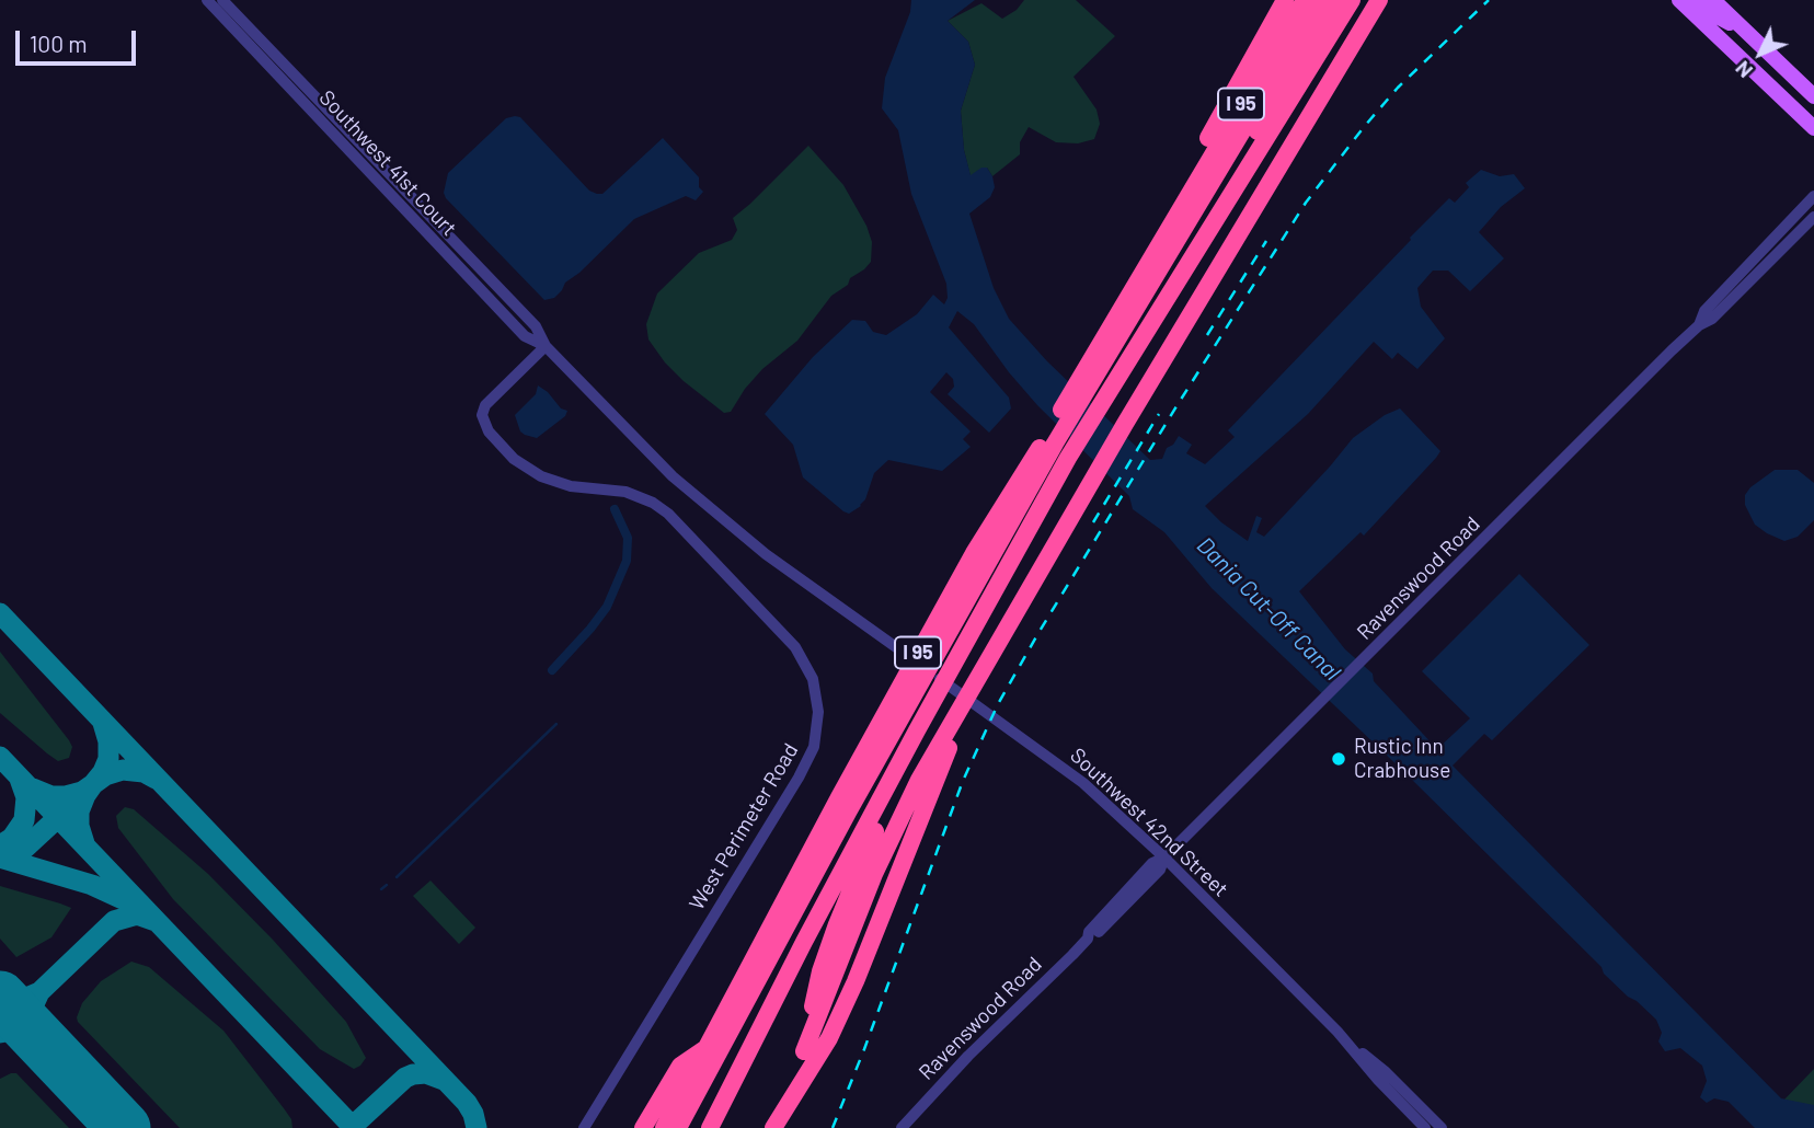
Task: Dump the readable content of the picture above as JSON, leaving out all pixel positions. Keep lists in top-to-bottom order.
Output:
{
  "streets": {
    "highway": ["I 95"],
    "street": [
      "Southwest 41st Court",
      "Ravenswood Road",
      "Southwest 42nd Street",
      "West Perimeter Road"
    ]
  },
  "crossings": [
    ["Southwest 41st Court", "Southwest 42nd Street"],
    ["Southwest 41st Court", "West Perimeter Road"],
    ["Ravenswood Road", "Southwest 42nd Street"]
  ],
  "water": ["Dania Cut-Off Canal"],
  "places": ["Rustic Inn Crabhouse"],
  "scale_bar": "100 m",
  "north": "bottom left"
}
